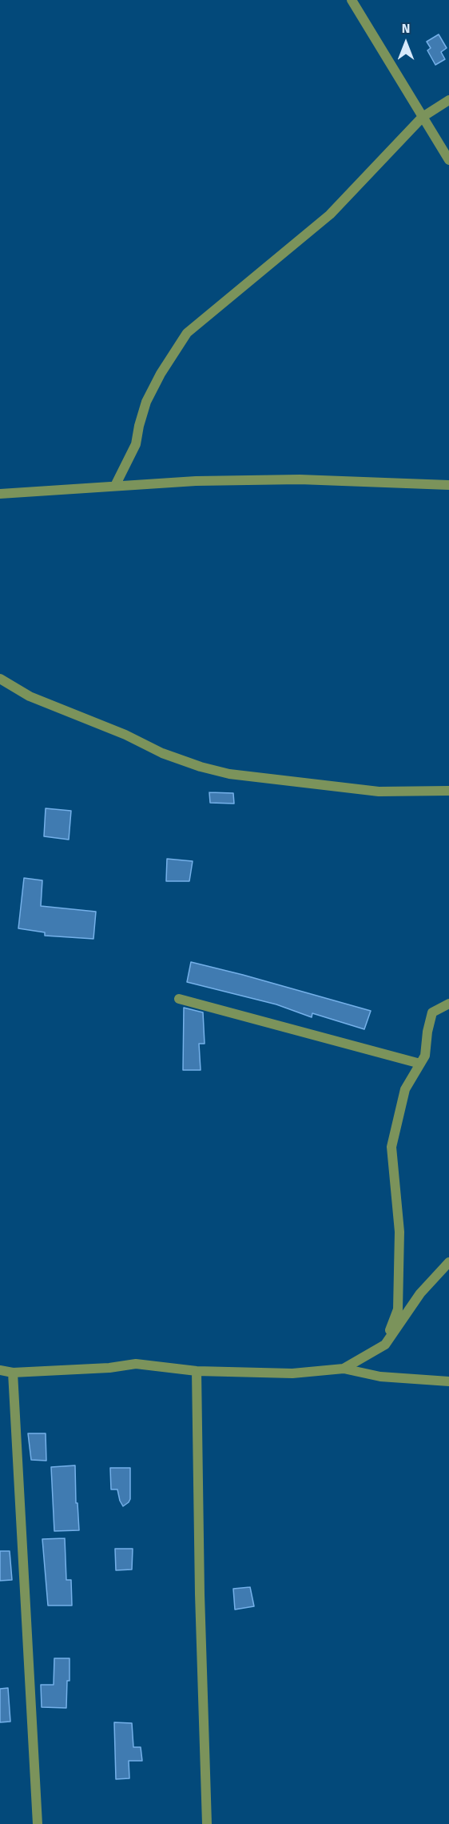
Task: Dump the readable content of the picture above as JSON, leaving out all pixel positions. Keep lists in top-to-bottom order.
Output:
{
  "north": "top"
}
